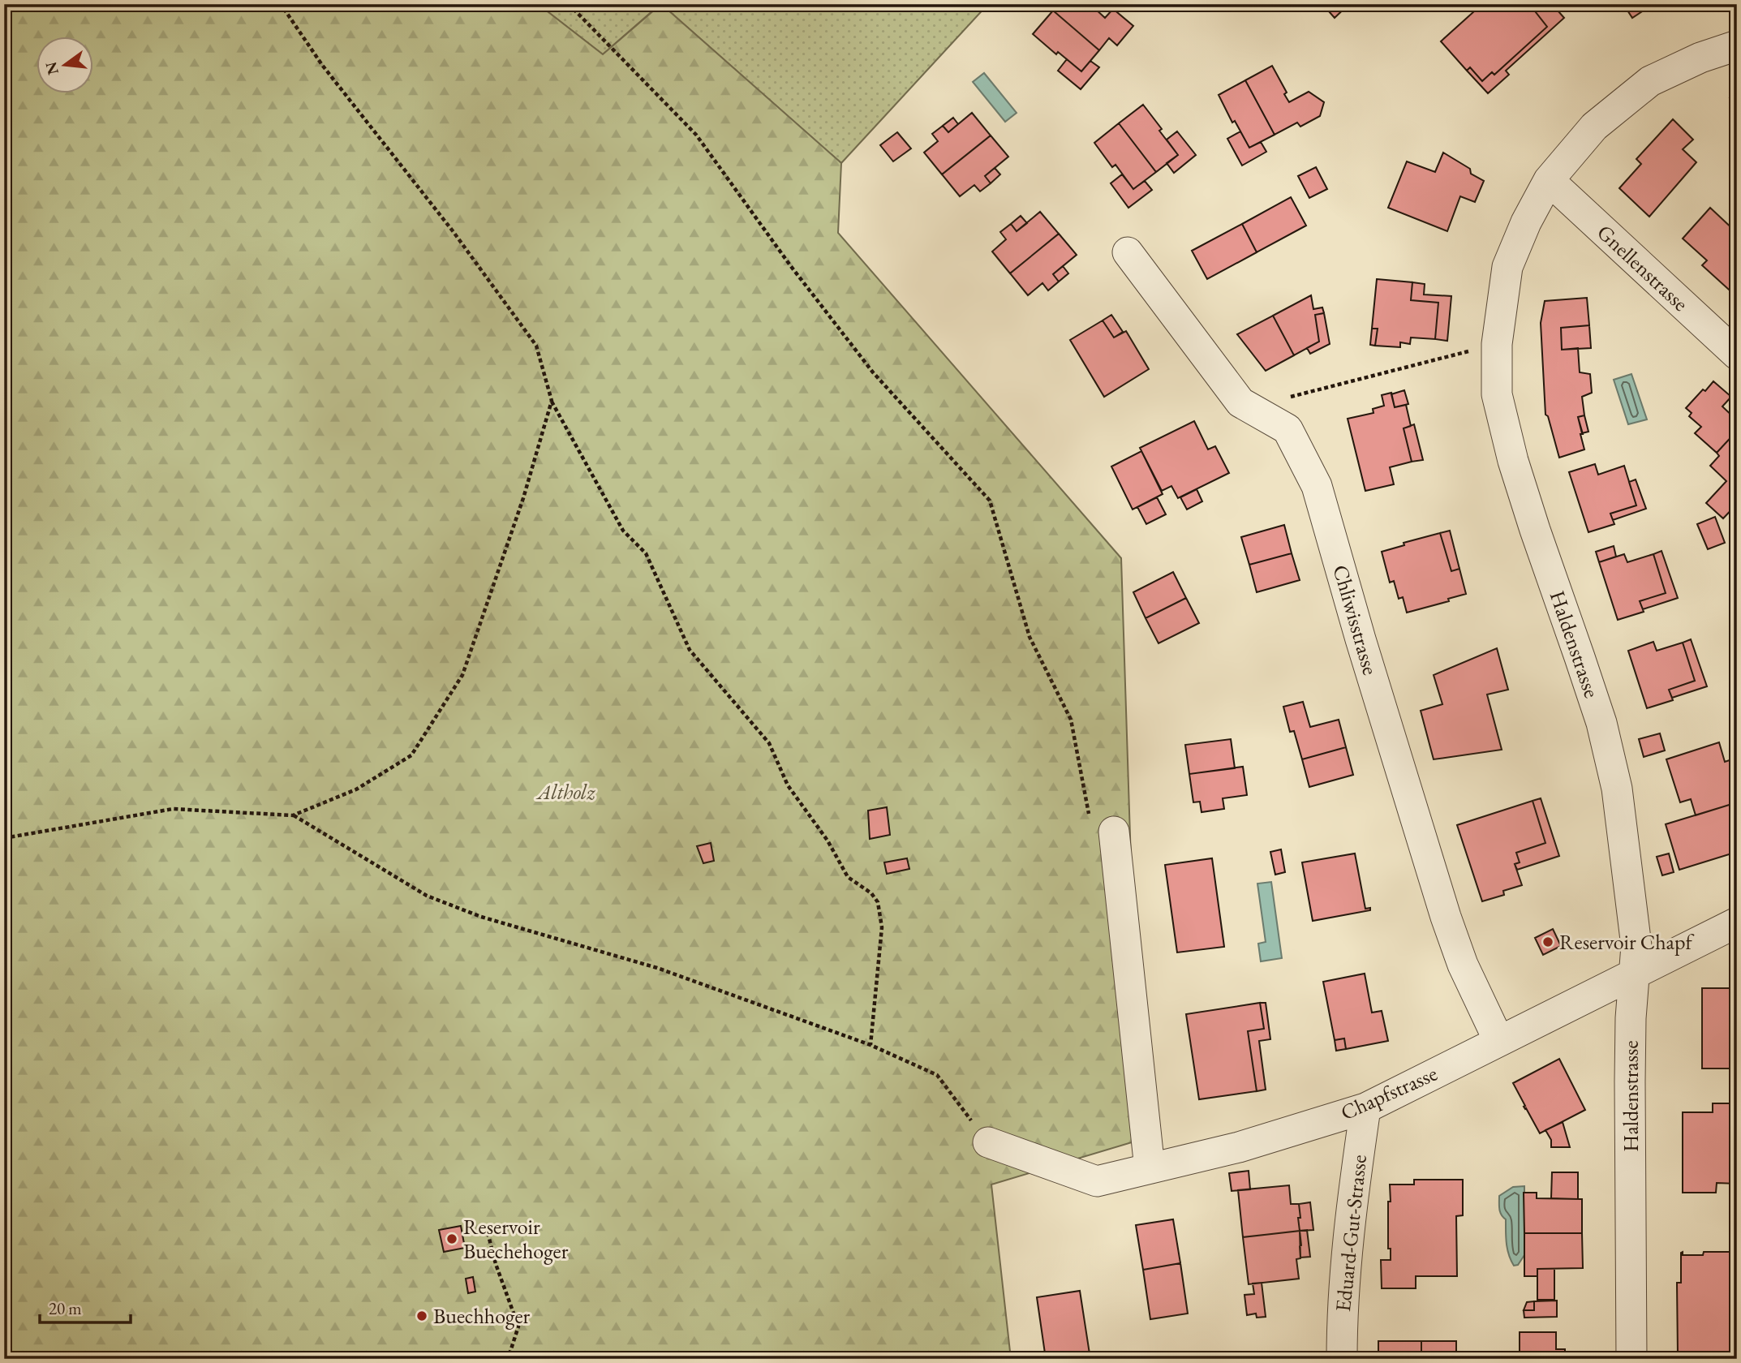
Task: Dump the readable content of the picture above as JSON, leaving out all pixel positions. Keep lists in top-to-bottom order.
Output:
{
  "streets": {
    "street": [
      "Gnellenstrasse",
      "Chliwisstrasse",
      "Haldenstrasse",
      "Chapfstrasse",
      "Eduard-Gut-Strasse"
    ]
  },
  "crossings": [
    ["Gnellenstrasse", "Haldenstrasse"],
    ["Chliwisstrasse", "Chapfstrasse"],
    ["Haldenstrasse", "Chapfstrasse"],
    ["Chapfstrasse", "Eduard-Gut-Strasse"]
  ],
  "parks": ["Altholz"],
  "places": ["Reservoir Chapf", "Reservoir Buechehoger", "Buechhoger"],
  "scale_bar": "20 m",
  "north": "left"
}
